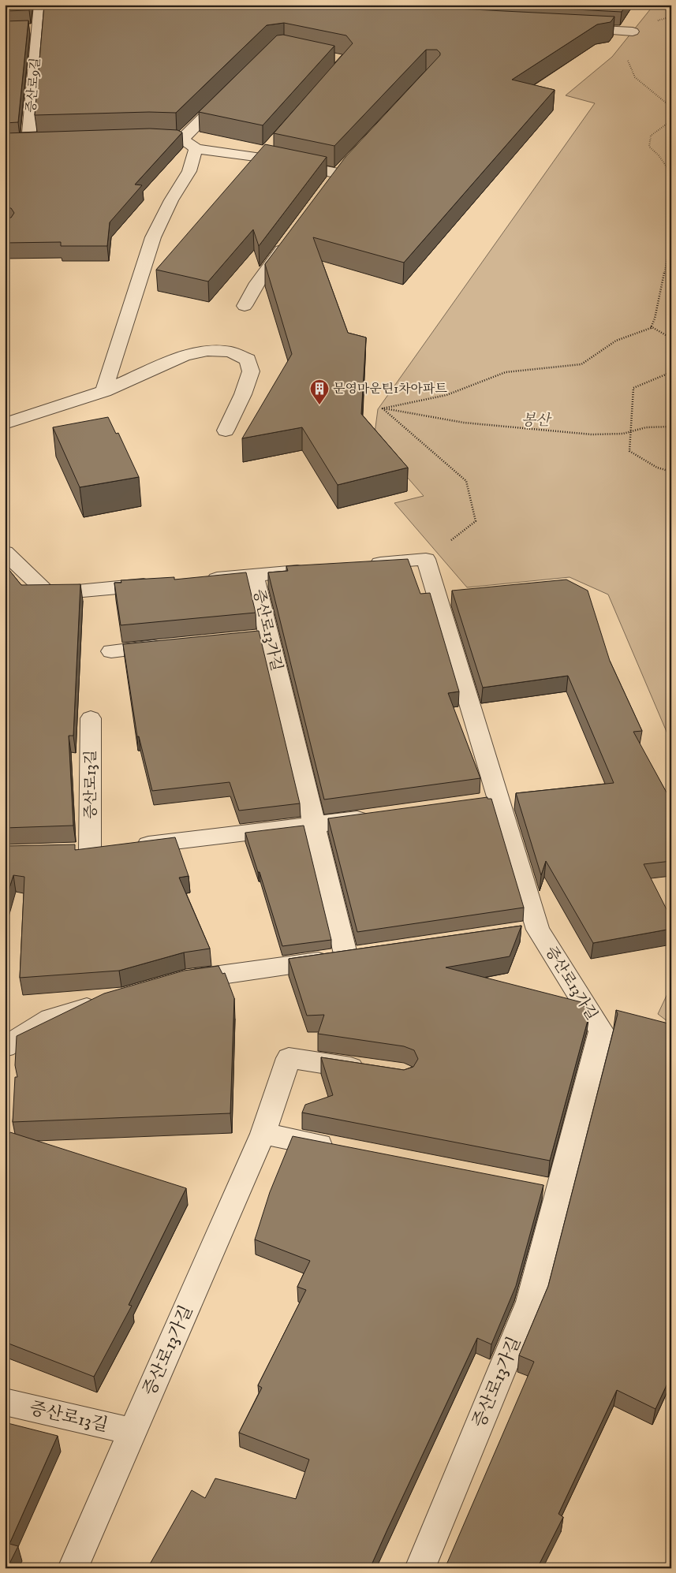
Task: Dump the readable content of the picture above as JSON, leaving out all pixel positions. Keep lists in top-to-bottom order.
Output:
{
  "streets": {
    "street": ["증산로9길", "증산로13가길", "증산로13길"]
  },
  "crossings": [
    ["증산로13가길", "증산로13길"]
  ],
  "parks": ["봉산"],
  "places": {
    "building": ["문영마운틴1차아파트"]
  }
}
